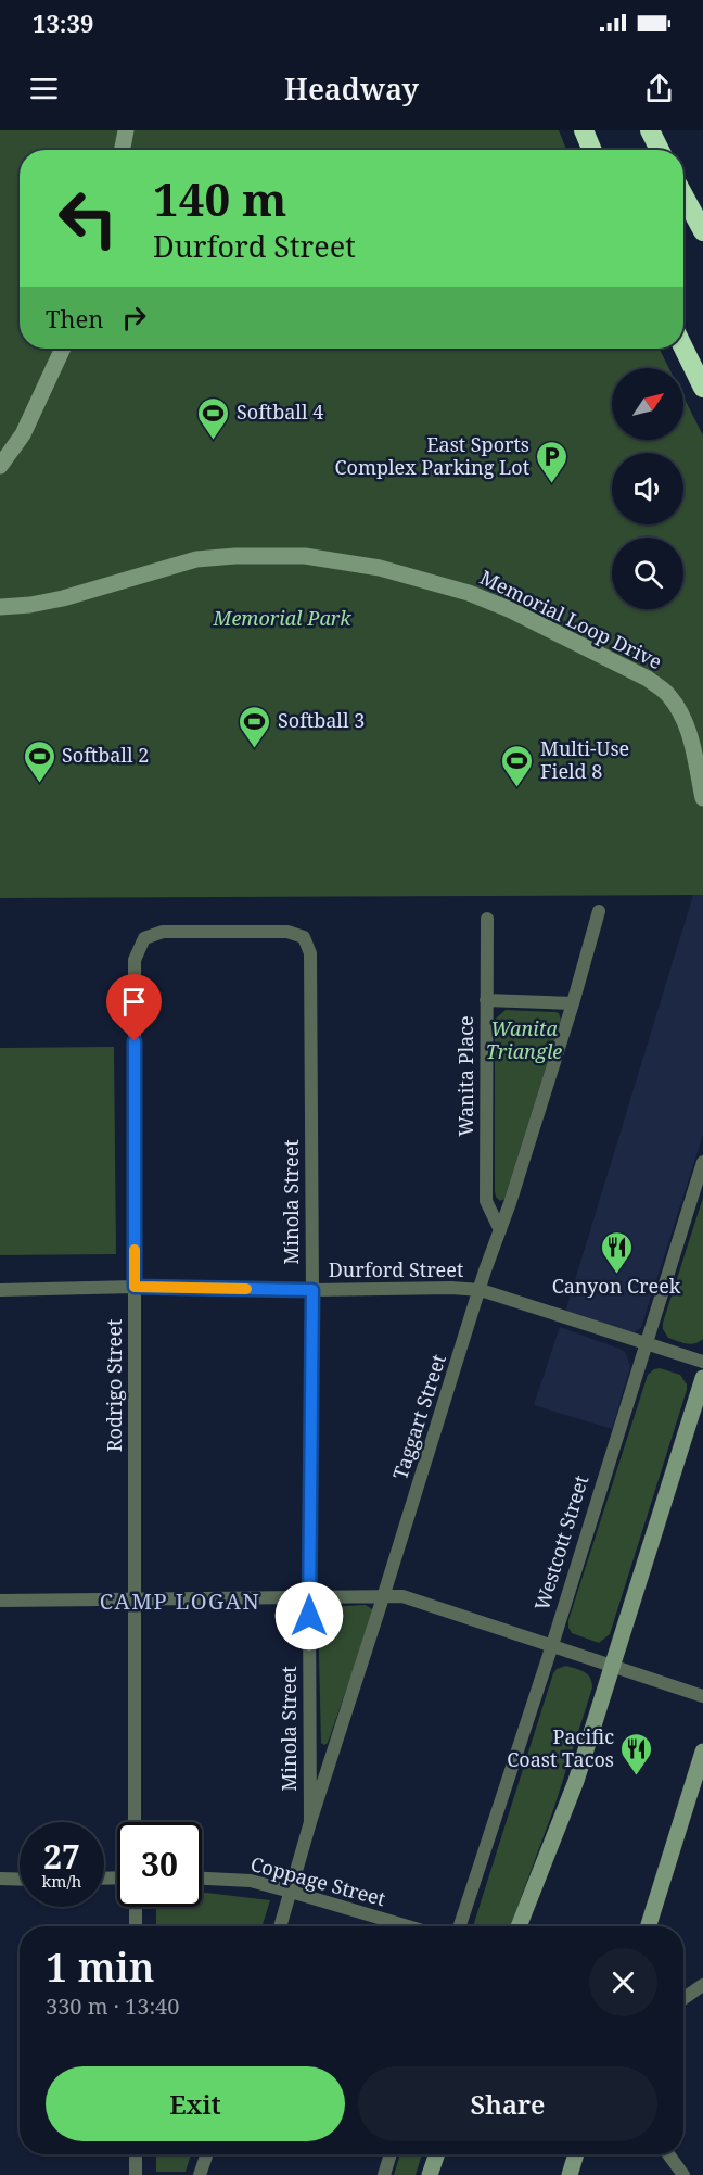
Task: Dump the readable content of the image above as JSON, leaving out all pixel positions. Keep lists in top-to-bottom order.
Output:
{
  "streets": {
    "street": [
      "Memorial Loop Drive",
      "Wanita Place",
      "Minola Street",
      "Durford Street",
      "Rodrigo Street",
      "Taggart Street",
      "Westcott Street",
      "Coppage Street"
    ]
  },
  "crossings": [
    ["Wanita Place", "Taggart Street"],
    ["Minola Street", "Durford Street"],
    ["Minola Street", "Rodrigo Street"],
    ["Minola Street", "Taggart Street"],
    ["Durford Street", "Rodrigo Street"],
    ["Durford Street", "Taggart Street"],
    ["Durford Street", "Westcott Street"],
    ["Taggart Street", "Coppage Street"]
  ],
  "districts": ["CAMP LOGAN"],
  "parks": ["Memorial Park", "Wanita Triangle"],
  "places": {
    "sports": [
      "Softball 4",
      "Softball 3",
      "Softball 2",
      "Multi-Use Field 8"
    ],
    "parking": ["East Sports Complex Parking Lot"],
    "restaurant": ["Canyon Creek", "Pacific Coast Tacos"]
  },
  "north": "top right",
  "page": {
    "status": "13:39",
    "header": "Headway",
    "turn": ["140 m", "Durford Street"],
    "then": "Then",
    "speed": "27 km/h",
    "limit": "30",
    "heading": ["1 min", "330 m · 13:40"],
    "buttons": ["Exit", "Share"]
  }
}
